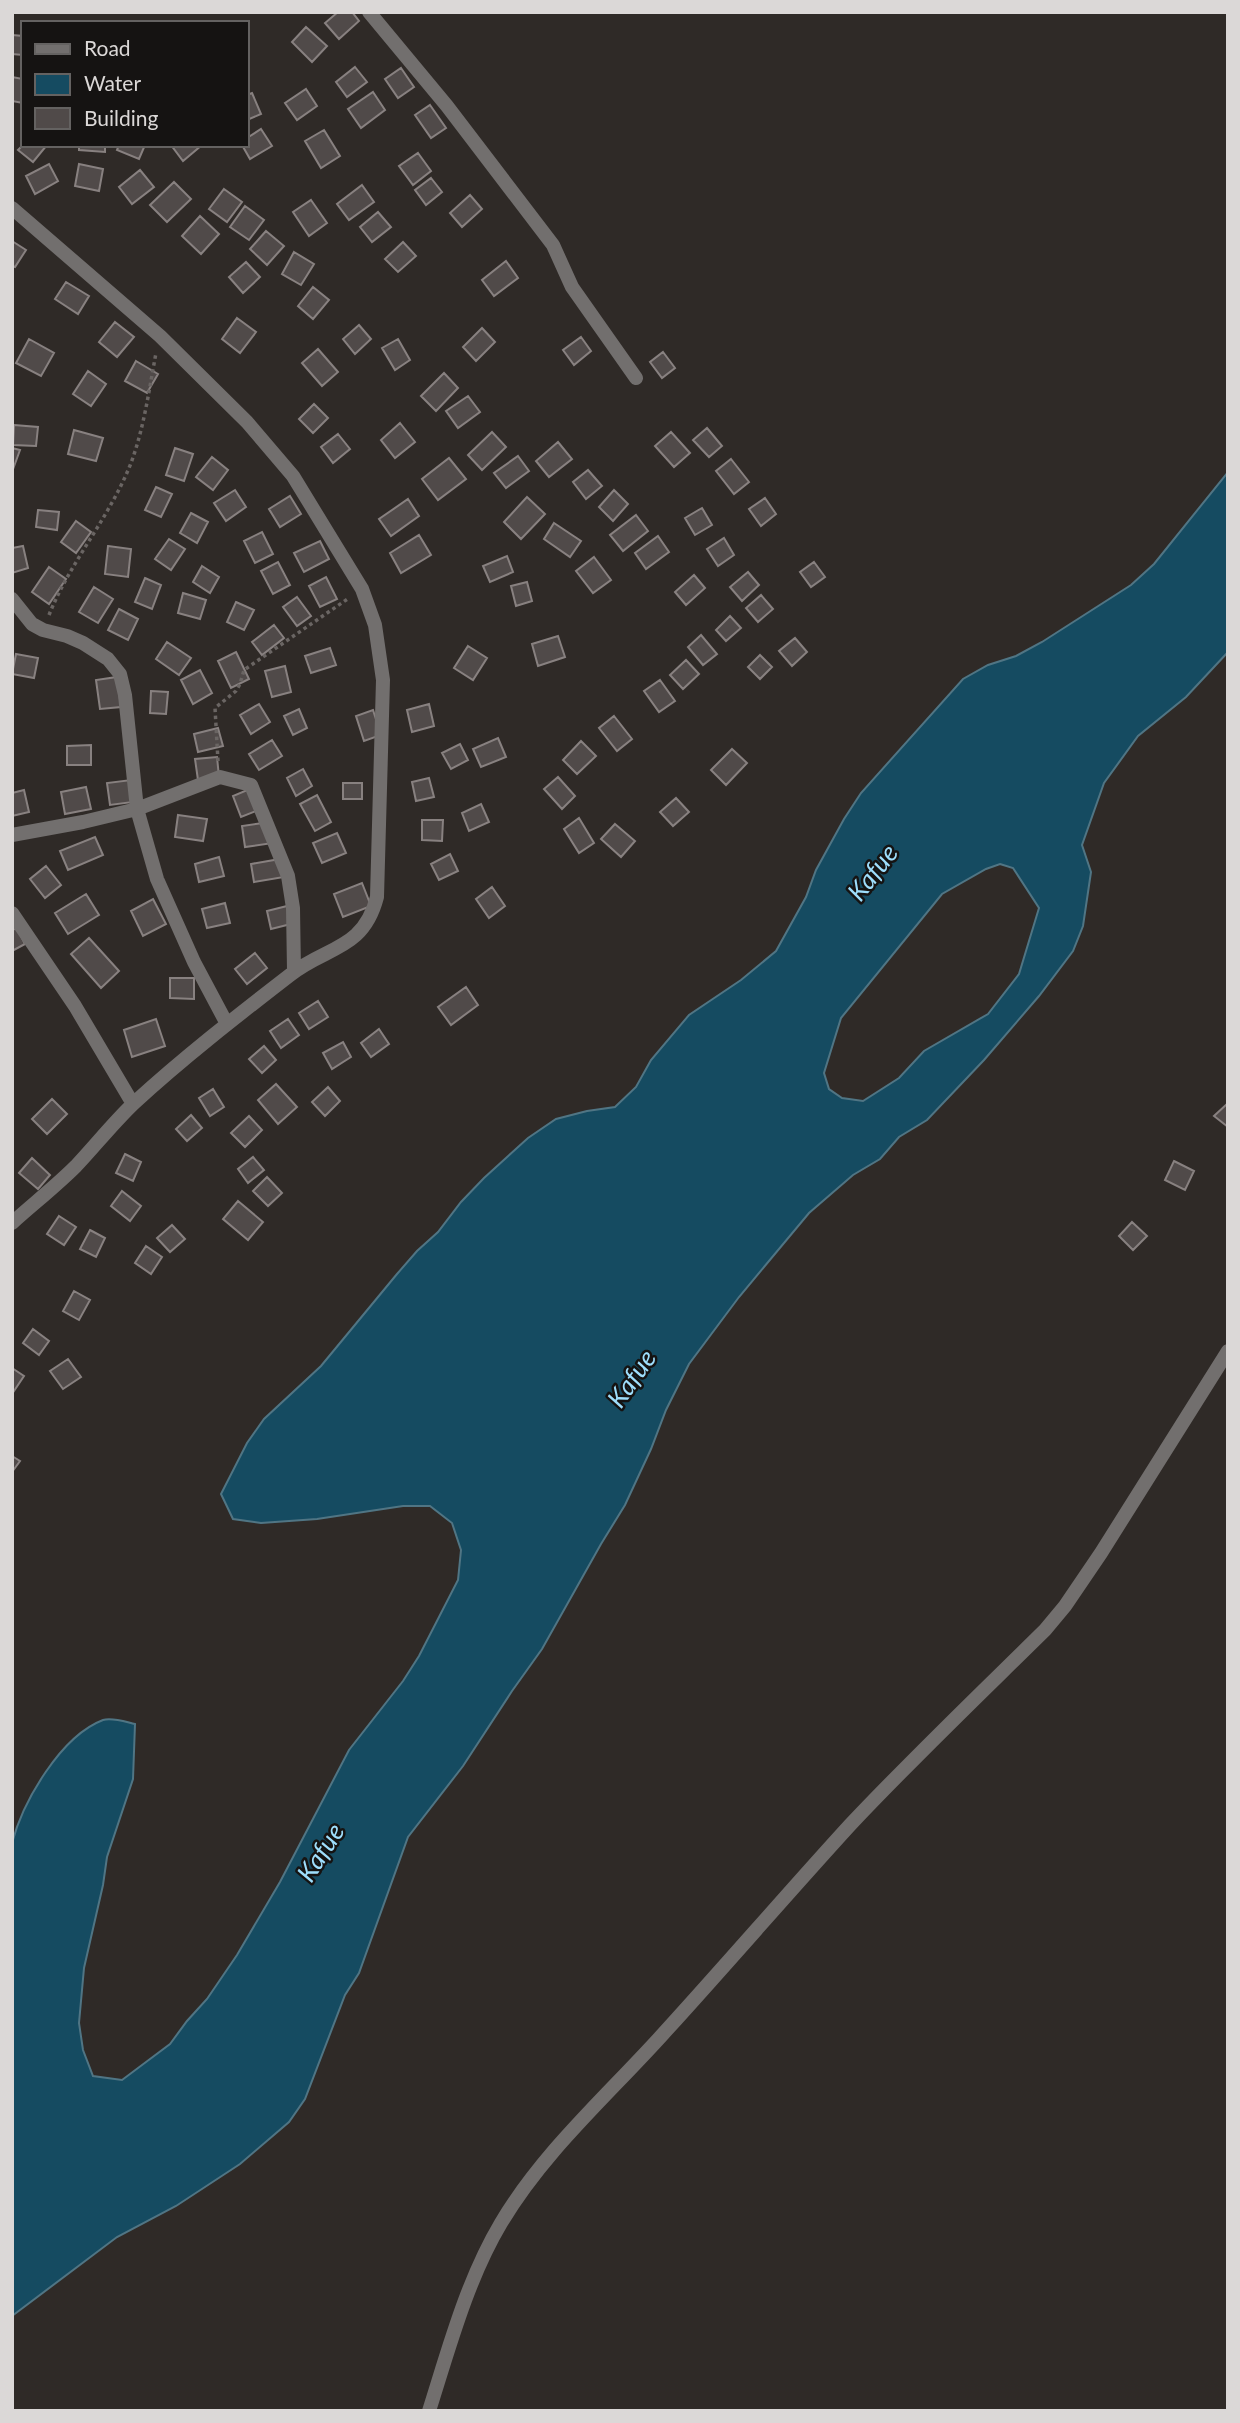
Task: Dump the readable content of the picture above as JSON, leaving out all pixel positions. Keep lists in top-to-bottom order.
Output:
{
  "water": ["Kafue"],
  "legend": ["Road", "Water", "Building"]
}
